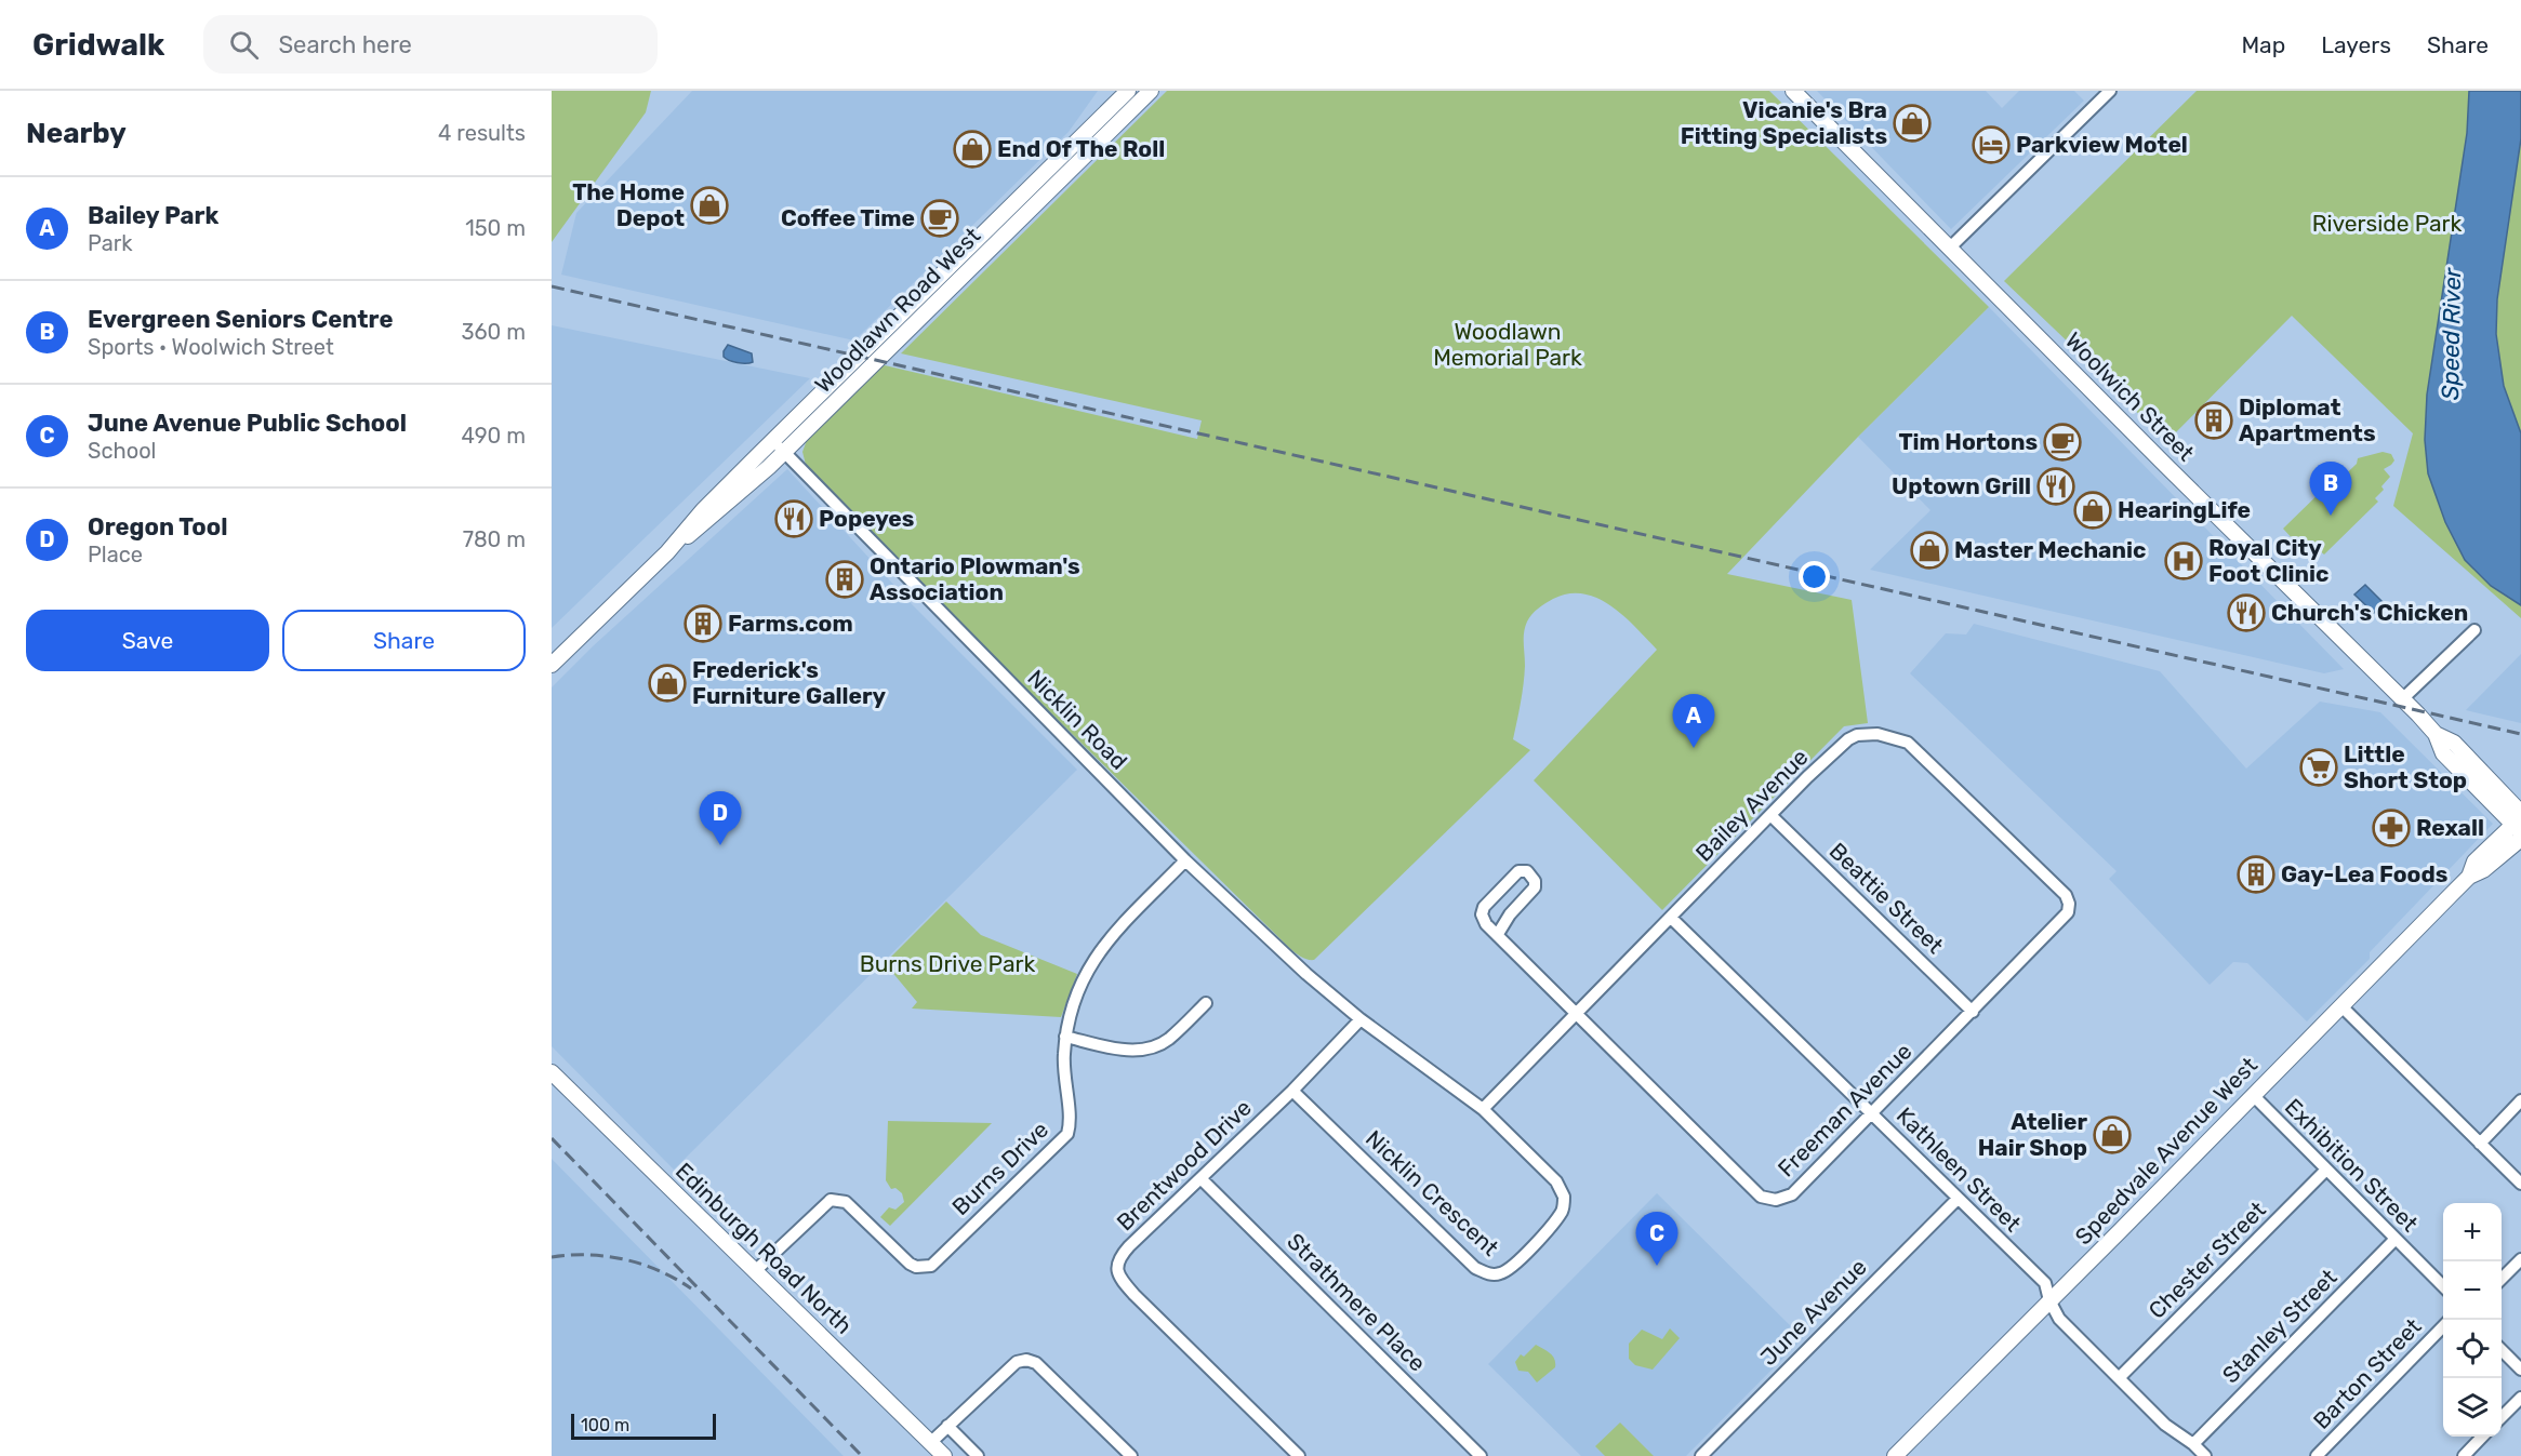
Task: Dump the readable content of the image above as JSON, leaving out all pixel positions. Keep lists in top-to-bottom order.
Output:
{
  "streets": {
    "main road": [
      "Woodlawn Road West",
      "Woolwich Street",
      "Speedvale Avenue West",
      "Edinburgh Road North"
    ],
    "street": [
      "Nicklin Road",
      "Bailey Avenue",
      "Beattie Street",
      "Freeman Avenue",
      "Brentwood Drive",
      "Exhibition Street",
      "Burns Drive",
      "Kathleen Street",
      "Nicklin Crescent",
      "Chester Street",
      "Strathmere Place",
      "June Avenue",
      "Stanley Street",
      "Barton Street"
    ]
  },
  "crossings": [
    ["Woodlawn Road West", "Nicklin Road"],
    ["Woolwich Street", "Speedvale Avenue West"],
    ["Nicklin Road", "Brentwood Drive"],
    ["Nicklin Road", "Burns Drive"],
    ["Nicklin Road", "Nicklin Crescent"],
    ["Bailey Avenue", "Beattie Street"],
    ["Bailey Avenue", "Freeman Avenue"],
    ["Bailey Avenue", "Kathleen Street"],
    ["Bailey Avenue", "Nicklin Crescent"],
    ["Beattie Street", "Freeman Avenue"],
    ["Freeman Avenue", "Kathleen Street"],
    ["Speedvale Avenue West", "Exhibition Street"],
    ["Speedvale Avenue West", "Kathleen Street"],
    ["Brentwood Drive", "Nicklin Crescent"],
    ["Brentwood Drive", "Strathmere Place"],
    ["Exhibition Street", "Chester Street"],
    ["Exhibition Street", "Stanley Street"],
    ["Burns Drive", "Edinburgh Road North"],
    ["Kathleen Street", "Chester Street"],
    ["Kathleen Street", "June Avenue"],
    ["Kathleen Street", "Stanley Street"]
  ],
  "water": ["Speed River"],
  "parks": ["Riverside Park", "Woodlawn Memorial Park", "Burns Drive Park"],
  "places": {
    "shop": [
      "Vicanie's Bra Fitting Specialists",
      "End Of The Roll",
      "The Home Depot",
      "HearingLife",
      "Master Mechanic",
      "Frederick's Furniture Gallery",
      "Atelier Hair Shop"
    ],
    "hotel": ["Parkview Motel"],
    "cafe": ["Coffee Time", "Tim Hortons"],
    "building": [
      "Diplomat Apartments",
      "Ontario Plowman's Association",
      "Farms.com",
      "Gay-Lea Foods"
    ],
    "restaurant": ["Uptown Grill", "Popeyes", "Church's Chicken"],
    "hospital": ["Royal City Foot Clinic"],
    "supermarket": ["Little Short Stop"],
    "pharmacy": ["Rexall"]
  },
  "scale_bar": "100 m",
  "page": {
    "header": "Gridwalk",
    "search": "Search here",
    "nav": ["Map", "Layers", "Share"],
    "heading": ["Nearby", "4 results"],
    "list": [
      {
        "mark": "A",
        "name": "Bailey Park",
        "note": "Park",
        "value": "150 m"
      },
      {
        "mark": "B",
        "name": "Evergreen Seniors Centre",
        "note": "Sports · Woolwich Street",
        "value": "360 m"
      },
      {
        "mark": "C",
        "name": "June Avenue Public School",
        "note": "School",
        "value": "490 m"
      },
      {
        "mark": "D",
        "name": "Oregon Tool",
        "note": "Place",
        "value": "780 m"
      }
    ],
    "pins": [
      "B",
      "A",
      "D",
      "C"
    ],
    "buttons": ["Save", "Share"],
    "map_buttons": ["+", "−"],
    "scale": "100 m"
  }
}
